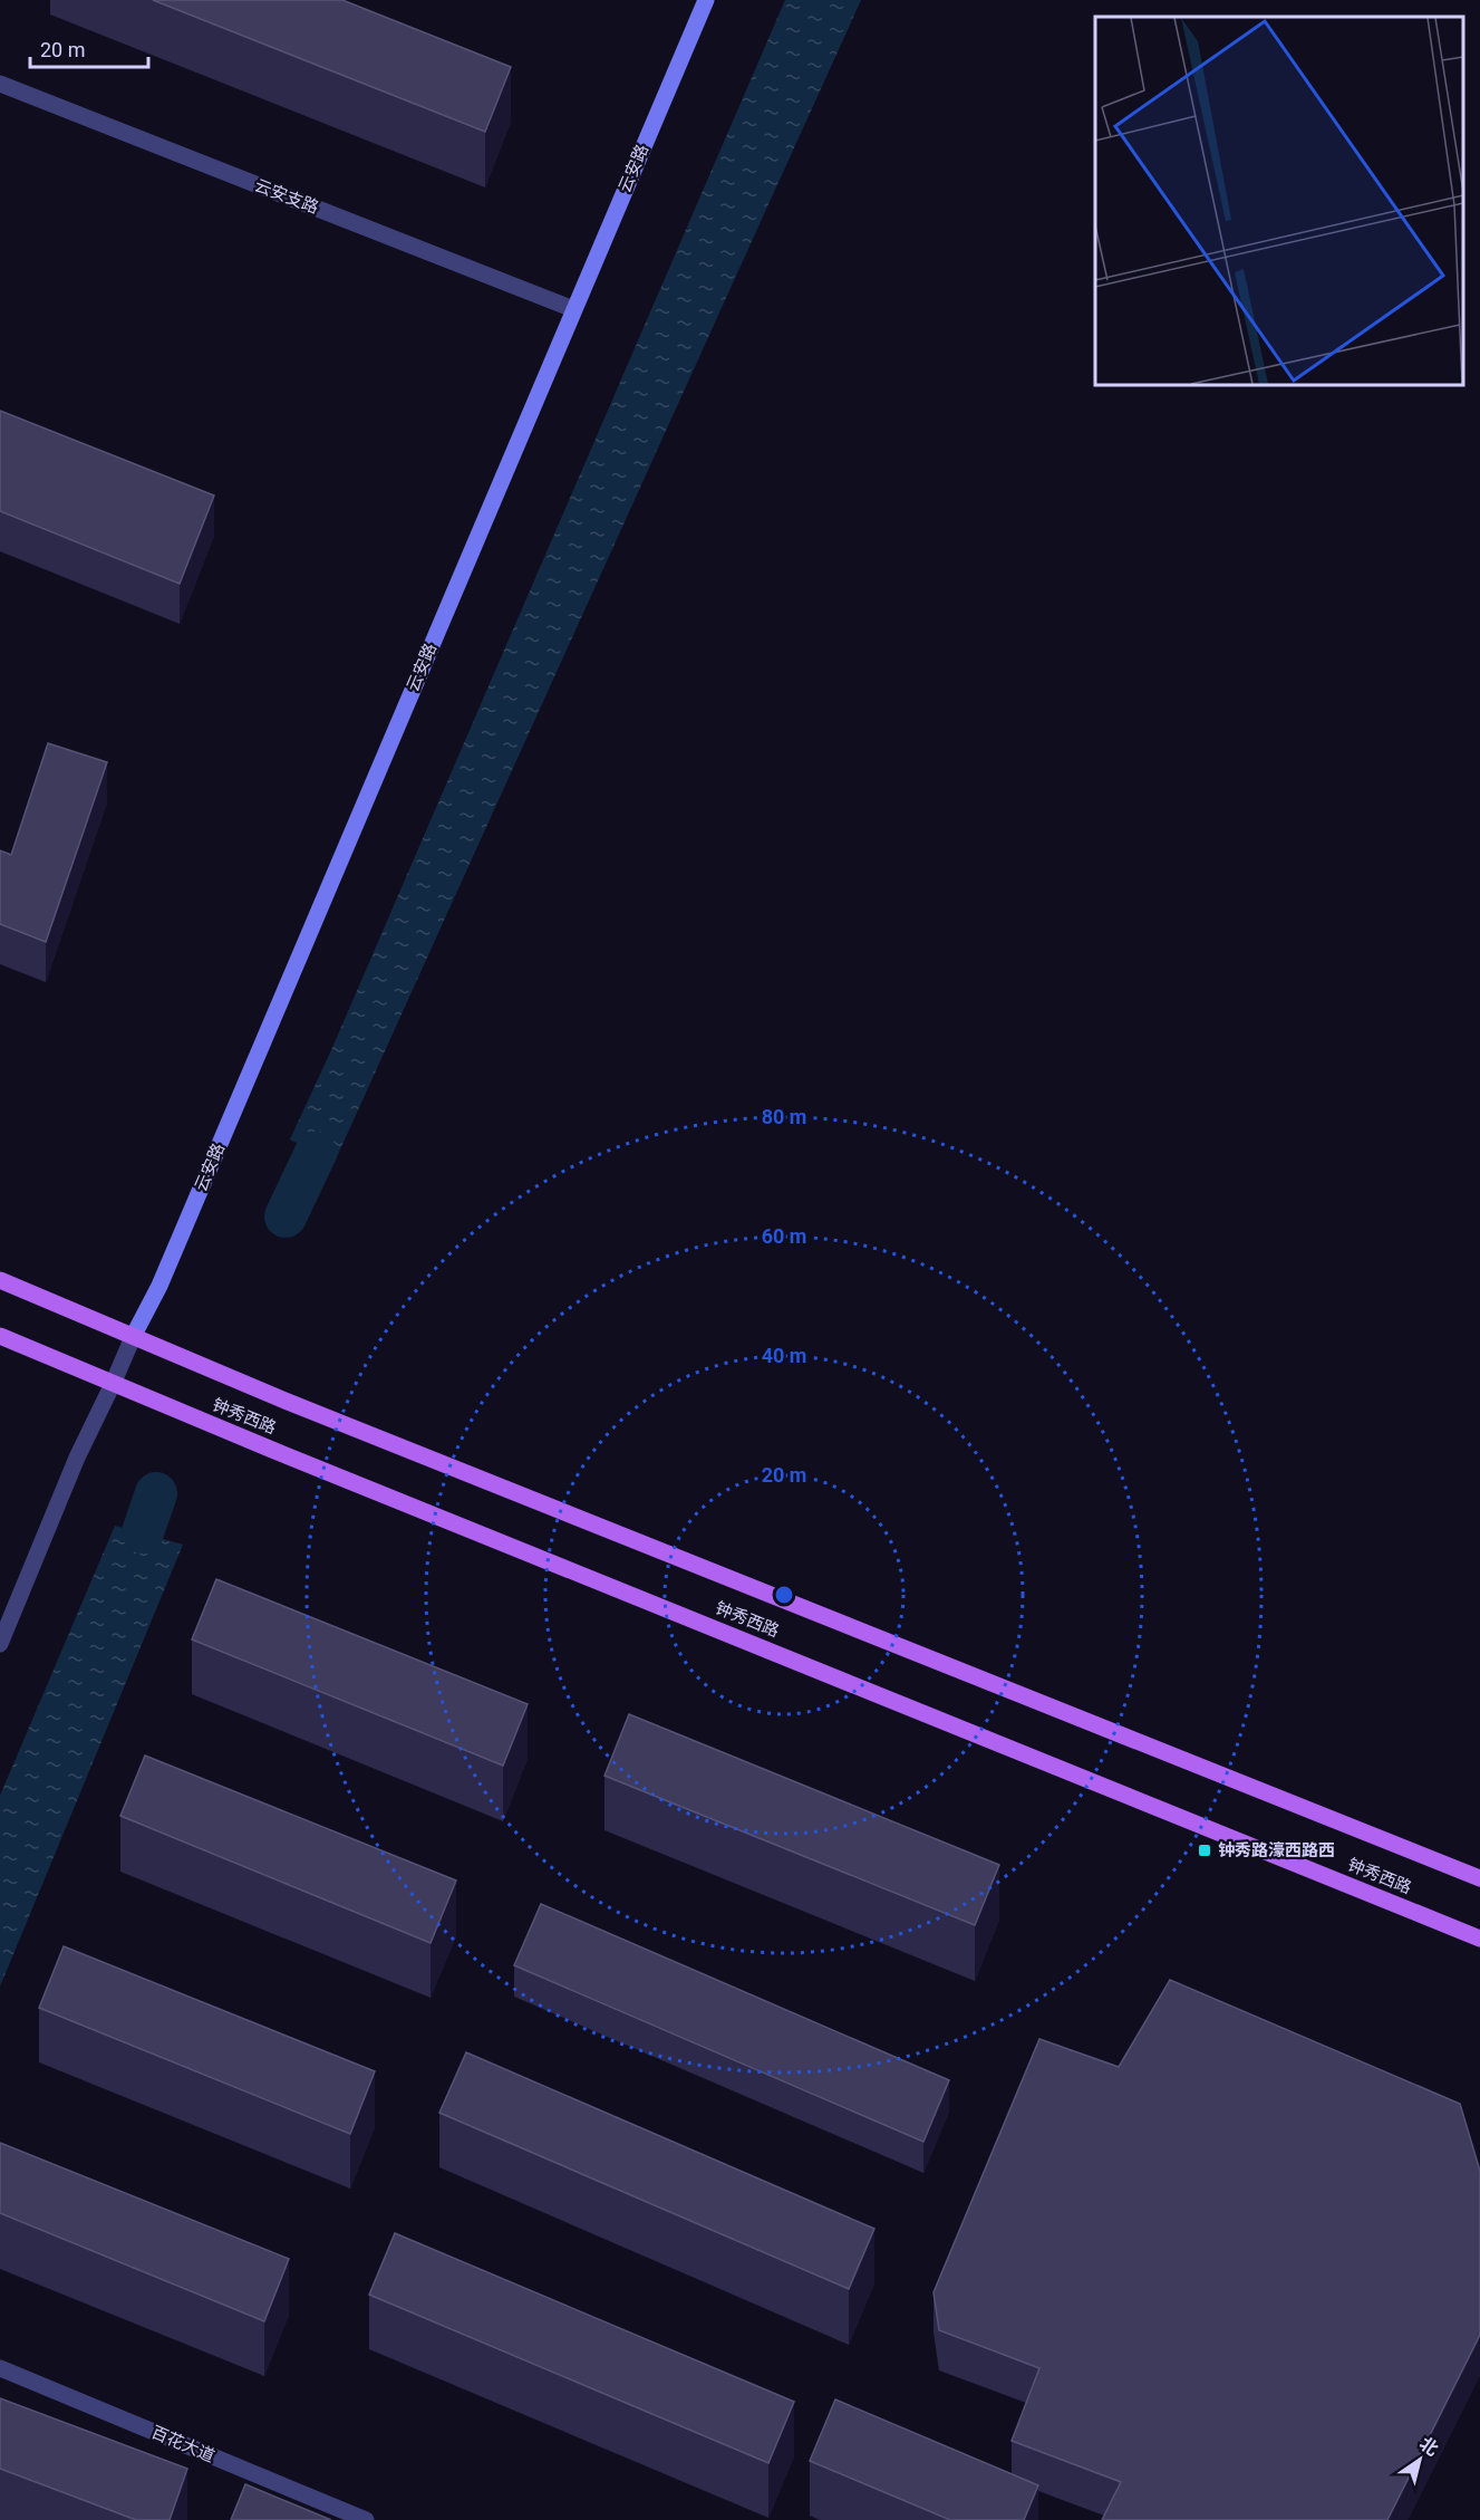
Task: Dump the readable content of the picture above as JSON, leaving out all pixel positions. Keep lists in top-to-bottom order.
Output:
{
  "streets": {
    "main road": ["钟秀西路"],
    "street": ["云安路", "云安支路", "百花大道"]
  },
  "crossings": [
    ["云安路", "云安支路"],
    ["云安路", "钟秀西路"]
  ],
  "places": {
    "transit": ["钟秀路濠西路西"]
  },
  "scale_bar": "20 m",
  "north": "top right",
  "rings": [
    "80 m",
    "60 m",
    "40 m",
    "20 m"
  ]
}
